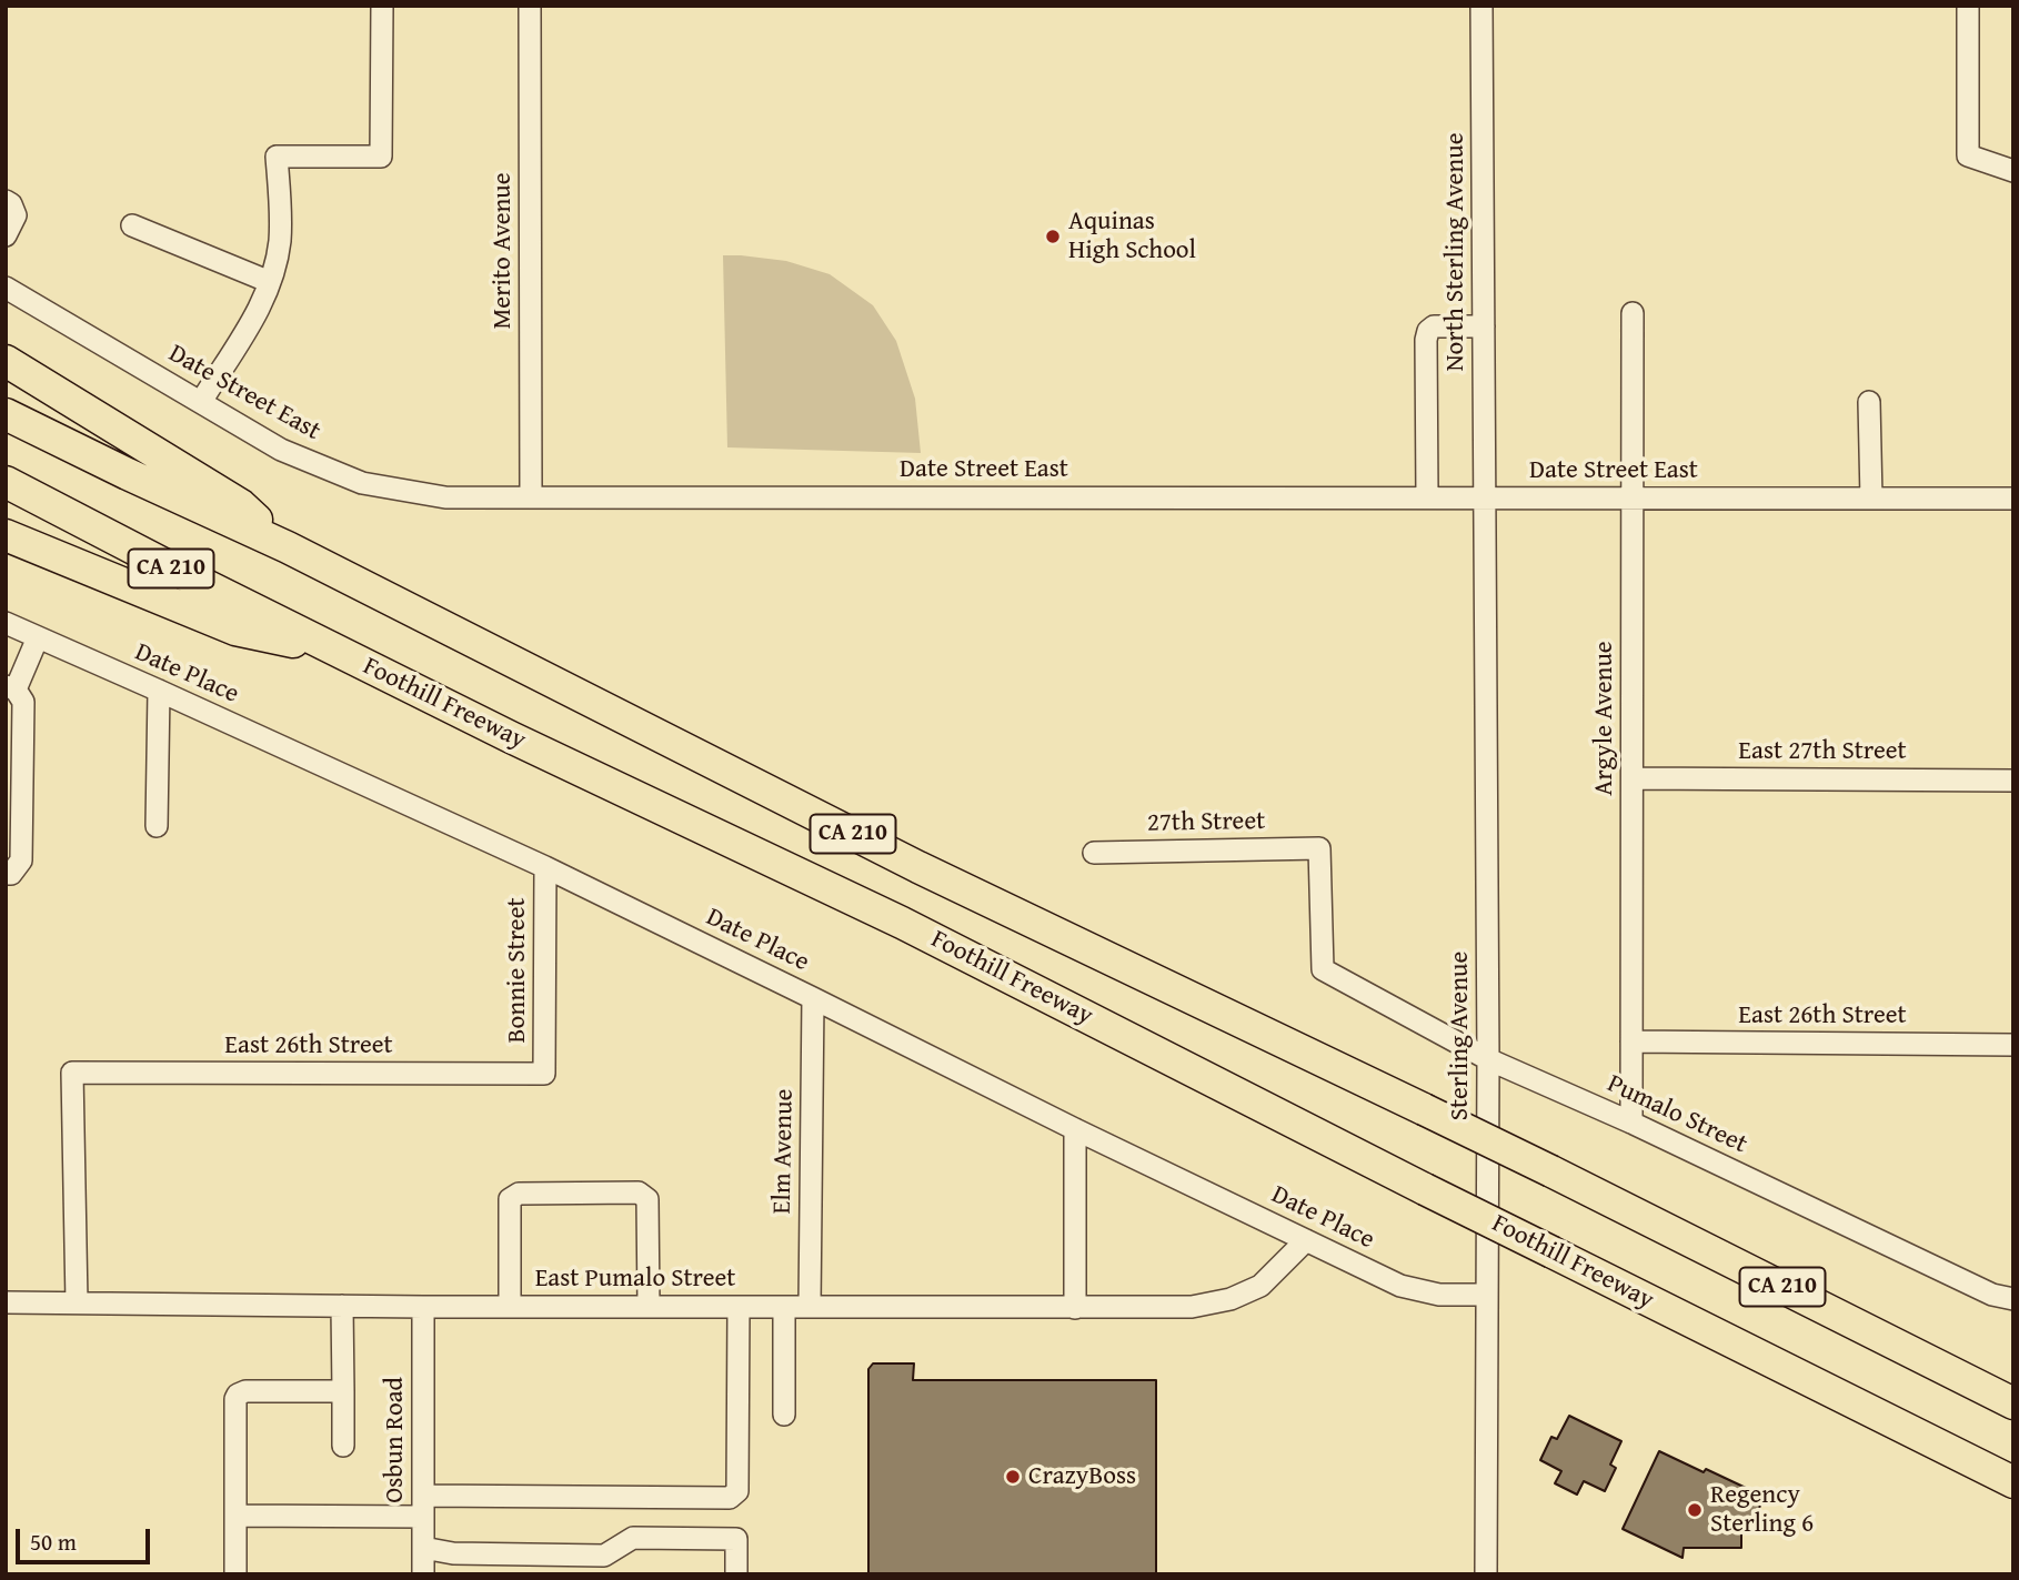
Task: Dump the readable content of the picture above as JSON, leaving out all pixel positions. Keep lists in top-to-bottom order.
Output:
{
  "streets": {
    "highway": ["CA 210", "Foothill Freeway"],
    "street": [
      "Merito Avenue",
      "North Sterling Avenue",
      "Date Street East",
      "Date Place",
      "Argyle Avenue",
      "East 27th Street",
      "27th Street",
      "Bonnie Street",
      "East 26th Street",
      "Sterling Avenue",
      "Pumalo Street",
      "Elm Avenue",
      "East Pumalo Street",
      "Osbun Road"
    ]
  },
  "crossings": [
    ["Merito Avenue", "Date Street East"],
    ["North Sterling Avenue", "Date Street East"],
    ["North Sterling Avenue", "Sterling Avenue"],
    ["Date Street East", "Argyle Avenue"],
    ["Date Street East", "Sterling Avenue"],
    ["Date Place", "Bonnie Street"],
    ["Date Place", "Sterling Avenue"],
    ["Date Place", "Elm Avenue"],
    ["Date Place", "East Pumalo Street"],
    ["Argyle Avenue", "East 27th Street"],
    ["Argyle Avenue", "East 26th Street"],
    ["Argyle Avenue", "Pumalo Street"],
    ["27th Street", "Pumalo Street"],
    ["Bonnie Street", "East 26th Street"],
    ["East 26th Street", "East Pumalo Street"],
    ["Sterling Avenue", "Pumalo Street"],
    ["Elm Avenue", "East Pumalo Street"],
    ["East Pumalo Street", "Osbun Road"]
  ],
  "places": ["Aquinas High School", "CrazyBoss", "Regency Sterling 6"],
  "scale_bar": "50 m"
}
